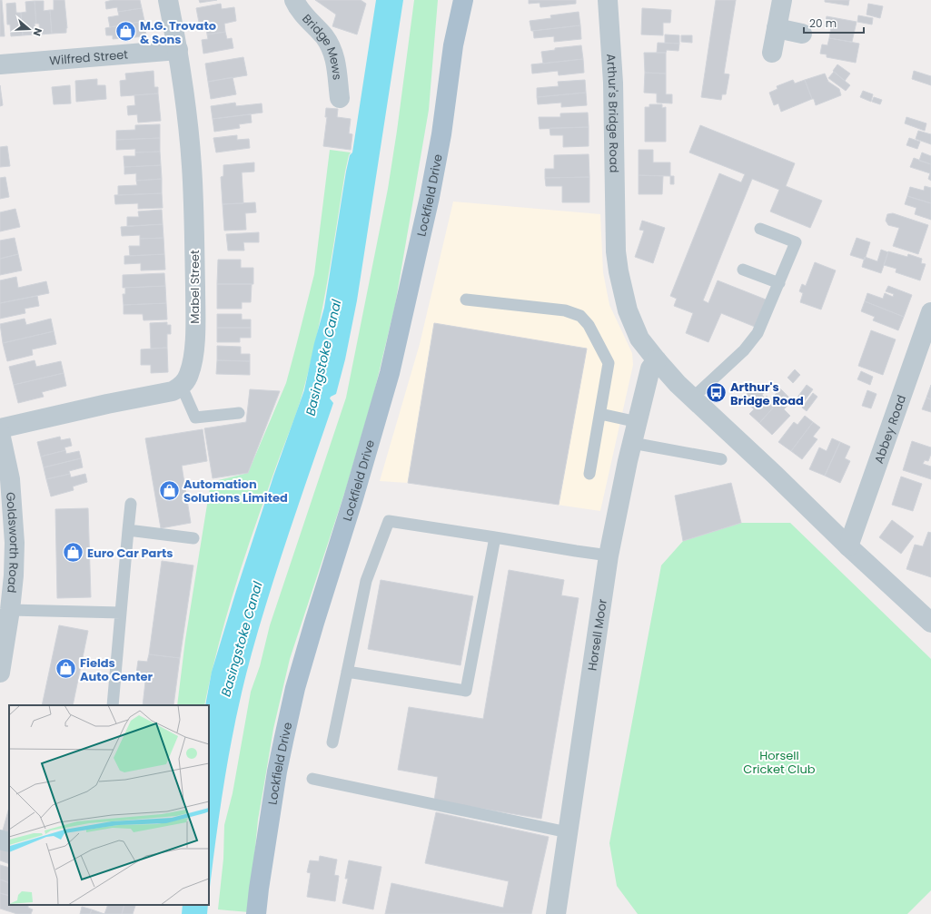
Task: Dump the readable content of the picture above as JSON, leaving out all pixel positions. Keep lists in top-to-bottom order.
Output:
{
  "streets": {
    "main road": ["Lockfield Drive"],
    "street": [
      "Bridge Mews",
      "Wilfred Street",
      "Arthur's Bridge Road",
      "Mabel Street",
      "Abbey Road",
      "Goldsworth Road",
      "Horsell Moor"
    ]
  },
  "crossings": [
    ["Wilfred Street", "Mabel Street"],
    ["Arthur's Bridge Road", "Abbey Road"],
    ["Arthur's Bridge Road", "Horsell Moor"]
  ],
  "water": ["Basingstoke Canal"],
  "parks": ["Horsell Cricket Club"],
  "places": {
    "shop": [
      "M.G. Trovato & Sons",
      "Automation Solutions Limited",
      "Euro Car Parts",
      "Fields Auto Center"
    ],
    "bus stop": ["Arthur's Bridge Road"]
  },
  "scale_bar": "20 m",
  "north": "right"
}
